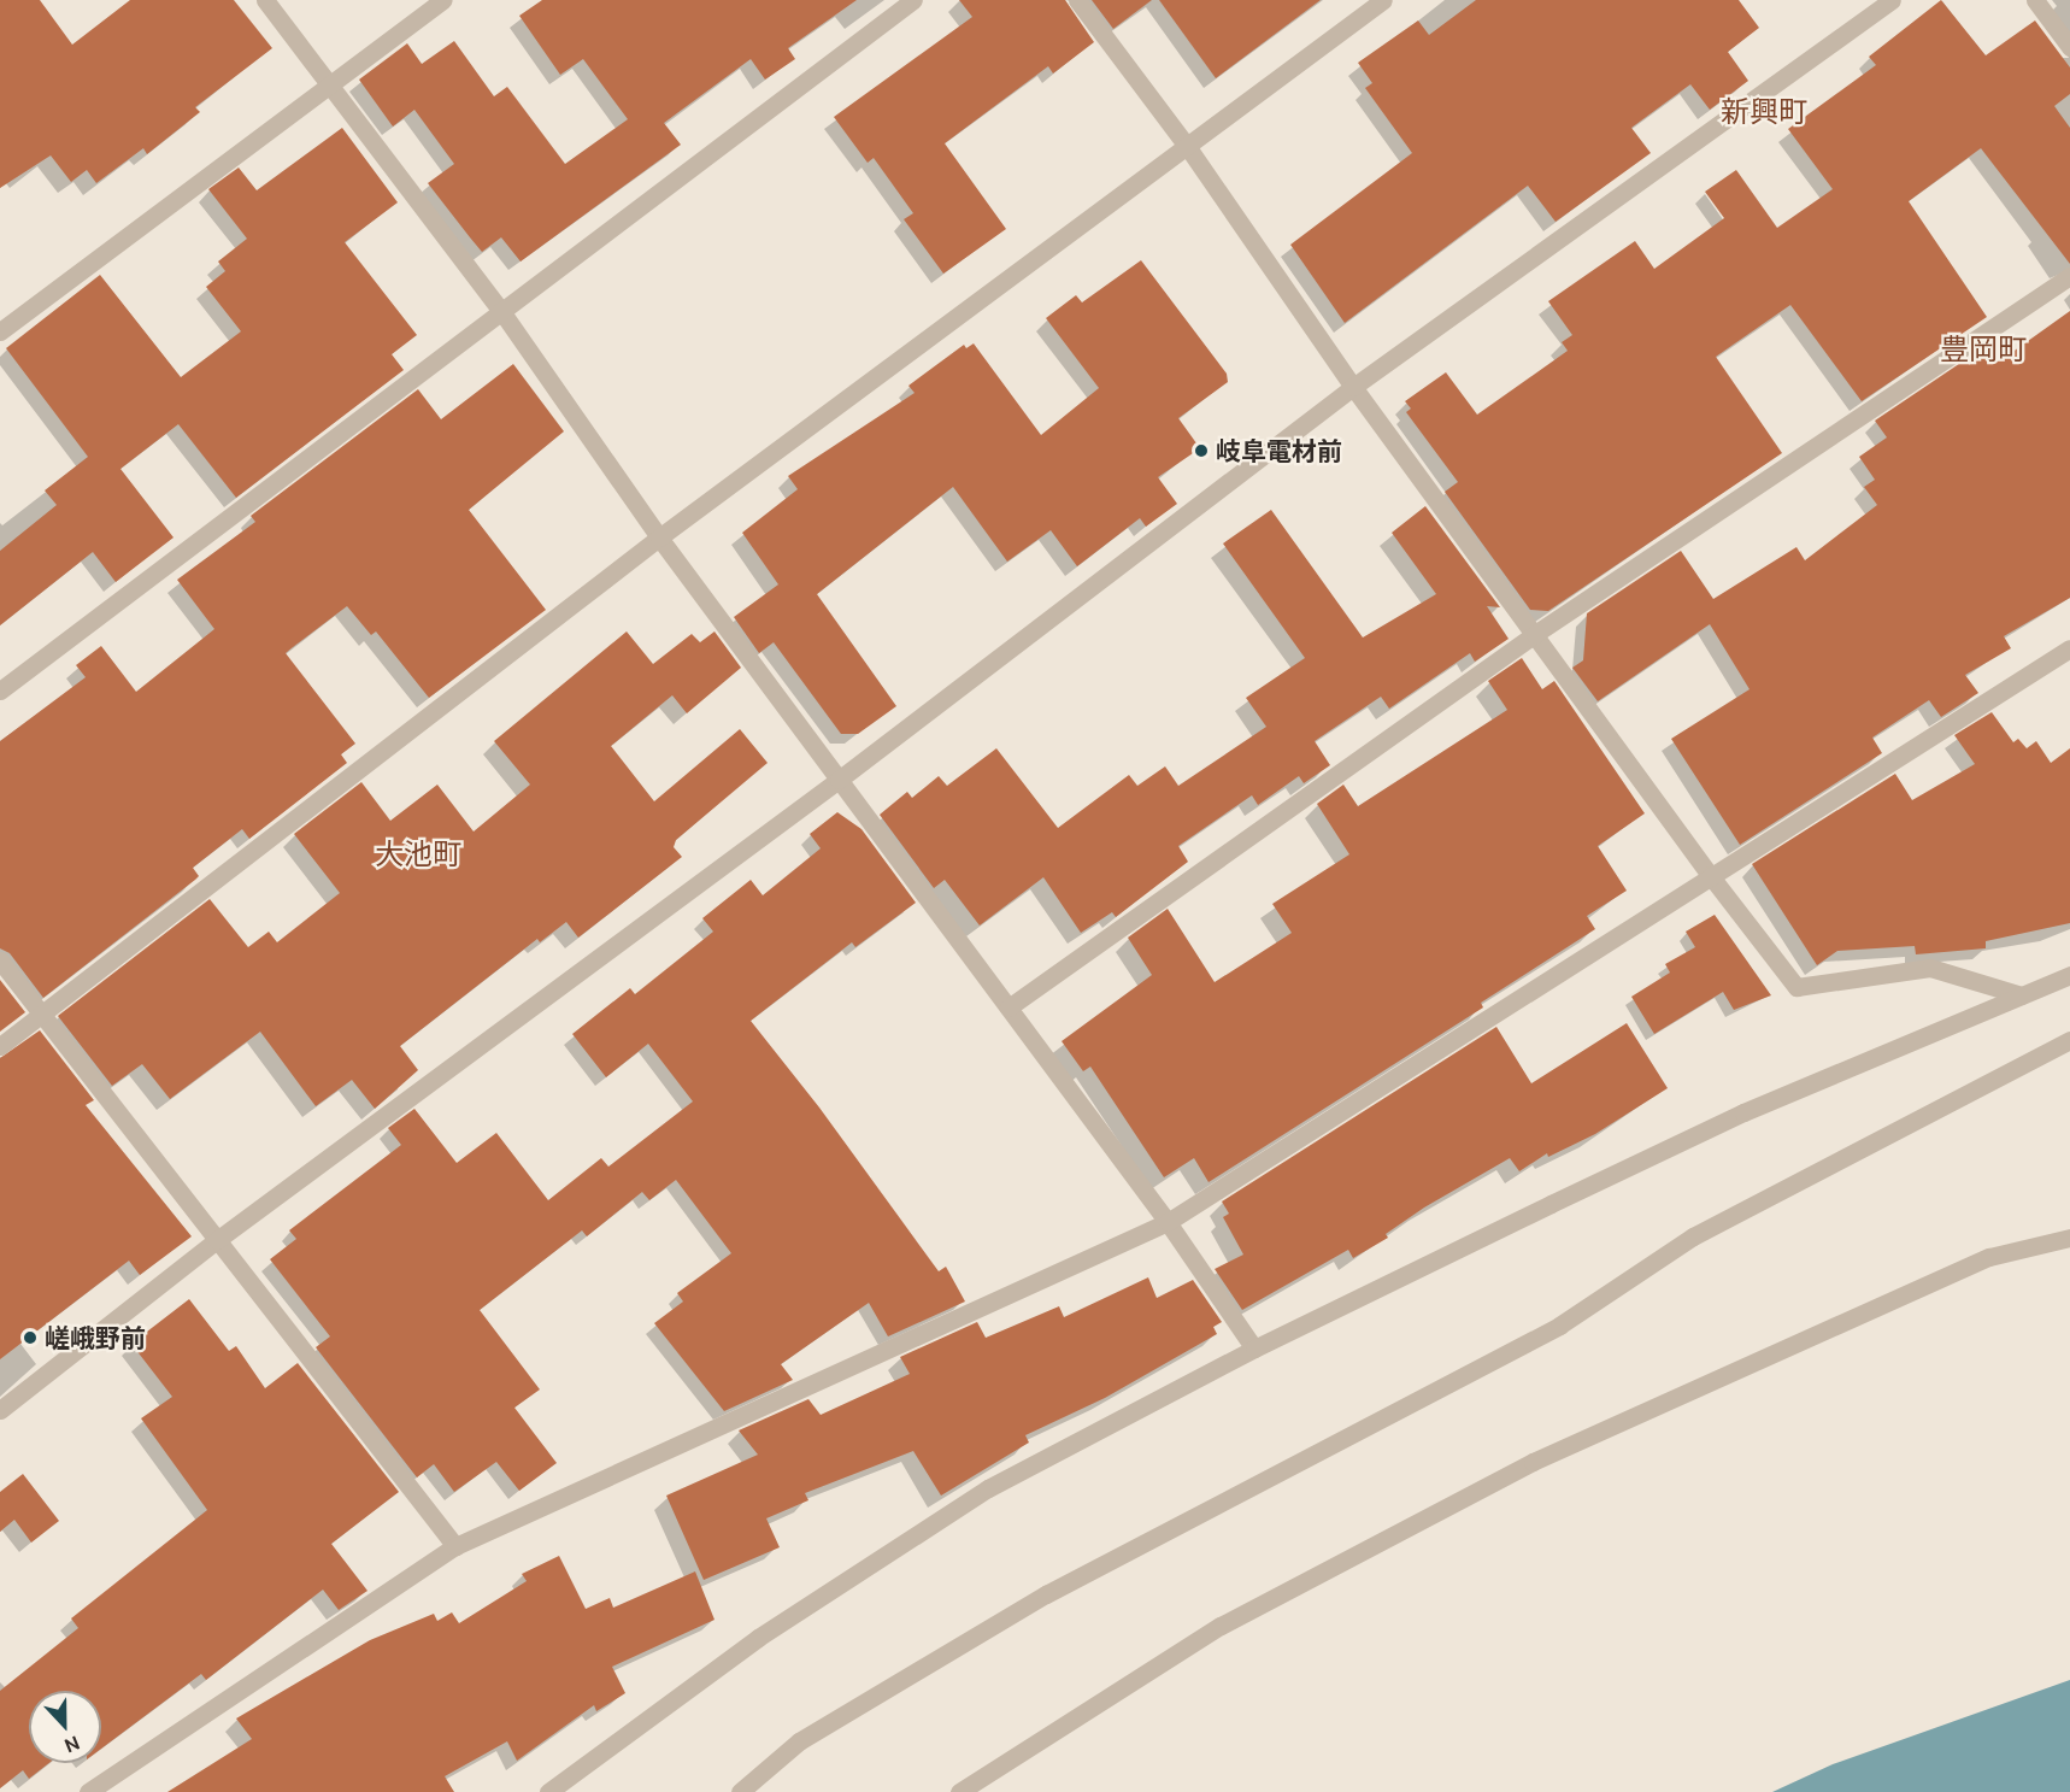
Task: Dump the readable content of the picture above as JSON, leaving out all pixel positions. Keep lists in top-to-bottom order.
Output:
{
  "districts": ["新興町", "豊岡町", "大池町"],
  "places": ["岐阜電材前", "嵯峨野前"],
  "north": "bottom"
}
